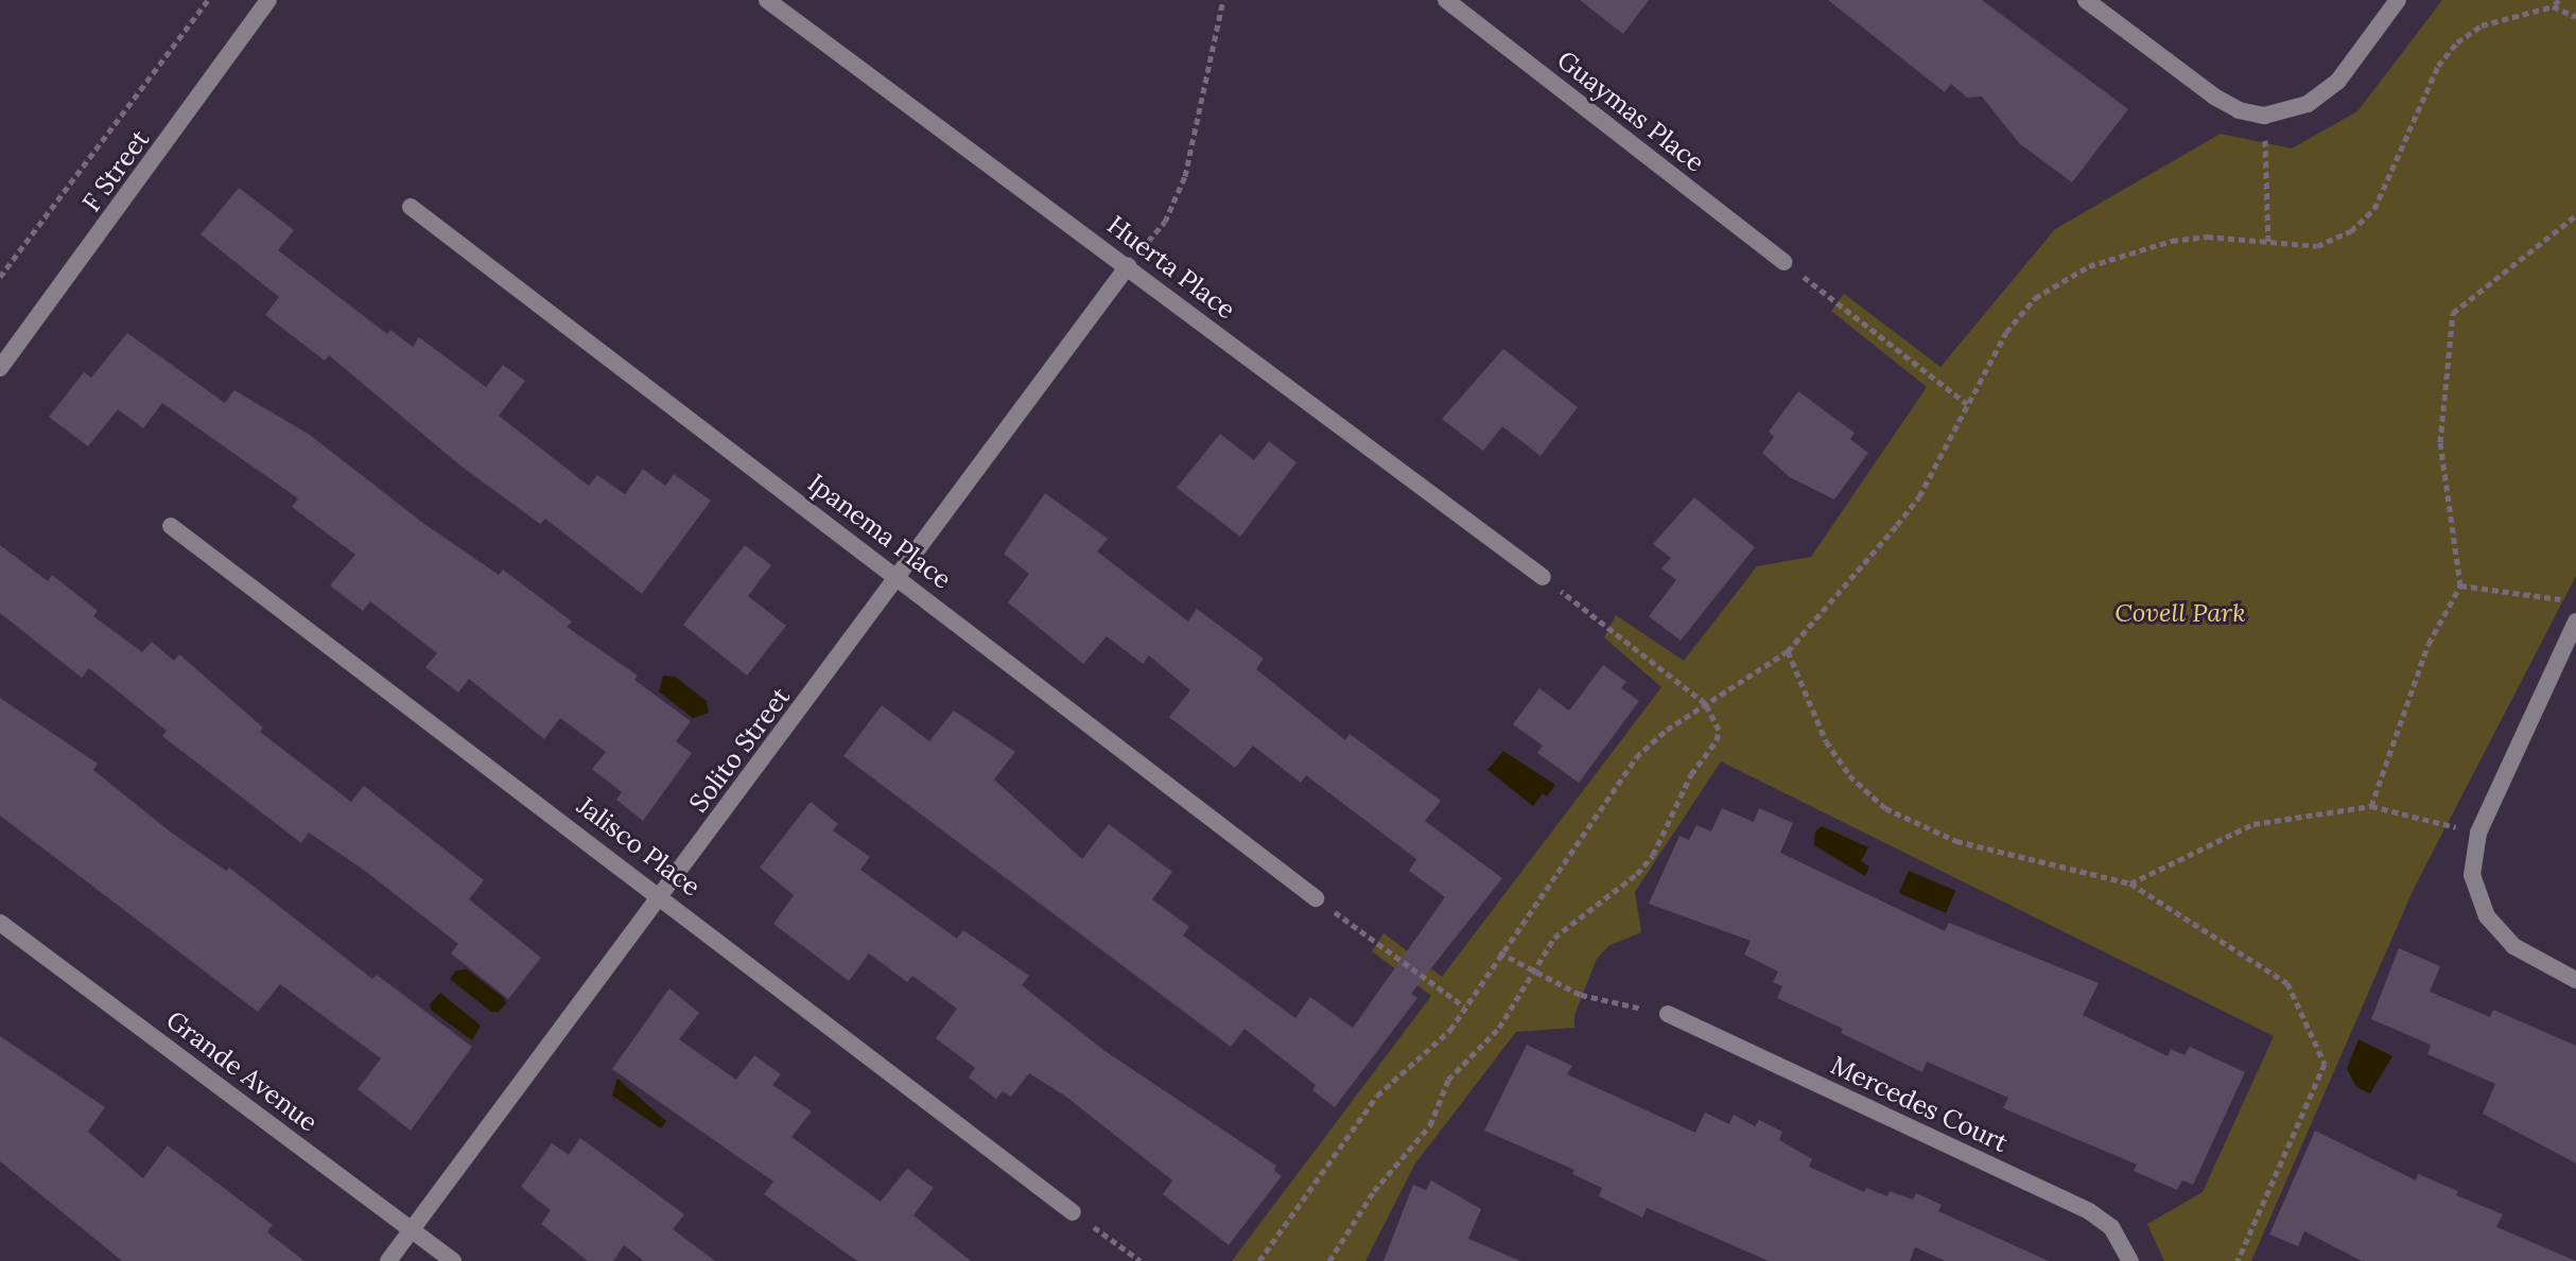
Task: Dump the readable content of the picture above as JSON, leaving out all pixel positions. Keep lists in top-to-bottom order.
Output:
{
  "streets": {
    "street": [
      "Guaymas Place",
      "F Street",
      "Huerta Place",
      "Ipanema Place",
      "Solito Street",
      "Jalisco Place",
      "Grande Avenue",
      "Mercedes Court"
    ]
  },
  "crossings": [
    ["Huerta Place", "Solito Street"],
    ["Ipanema Place", "Solito Street"],
    ["Solito Street", "Jalisco Place"],
    ["Solito Street", "Grande Avenue"]
  ],
  "parks": ["Covell Park"]
}
